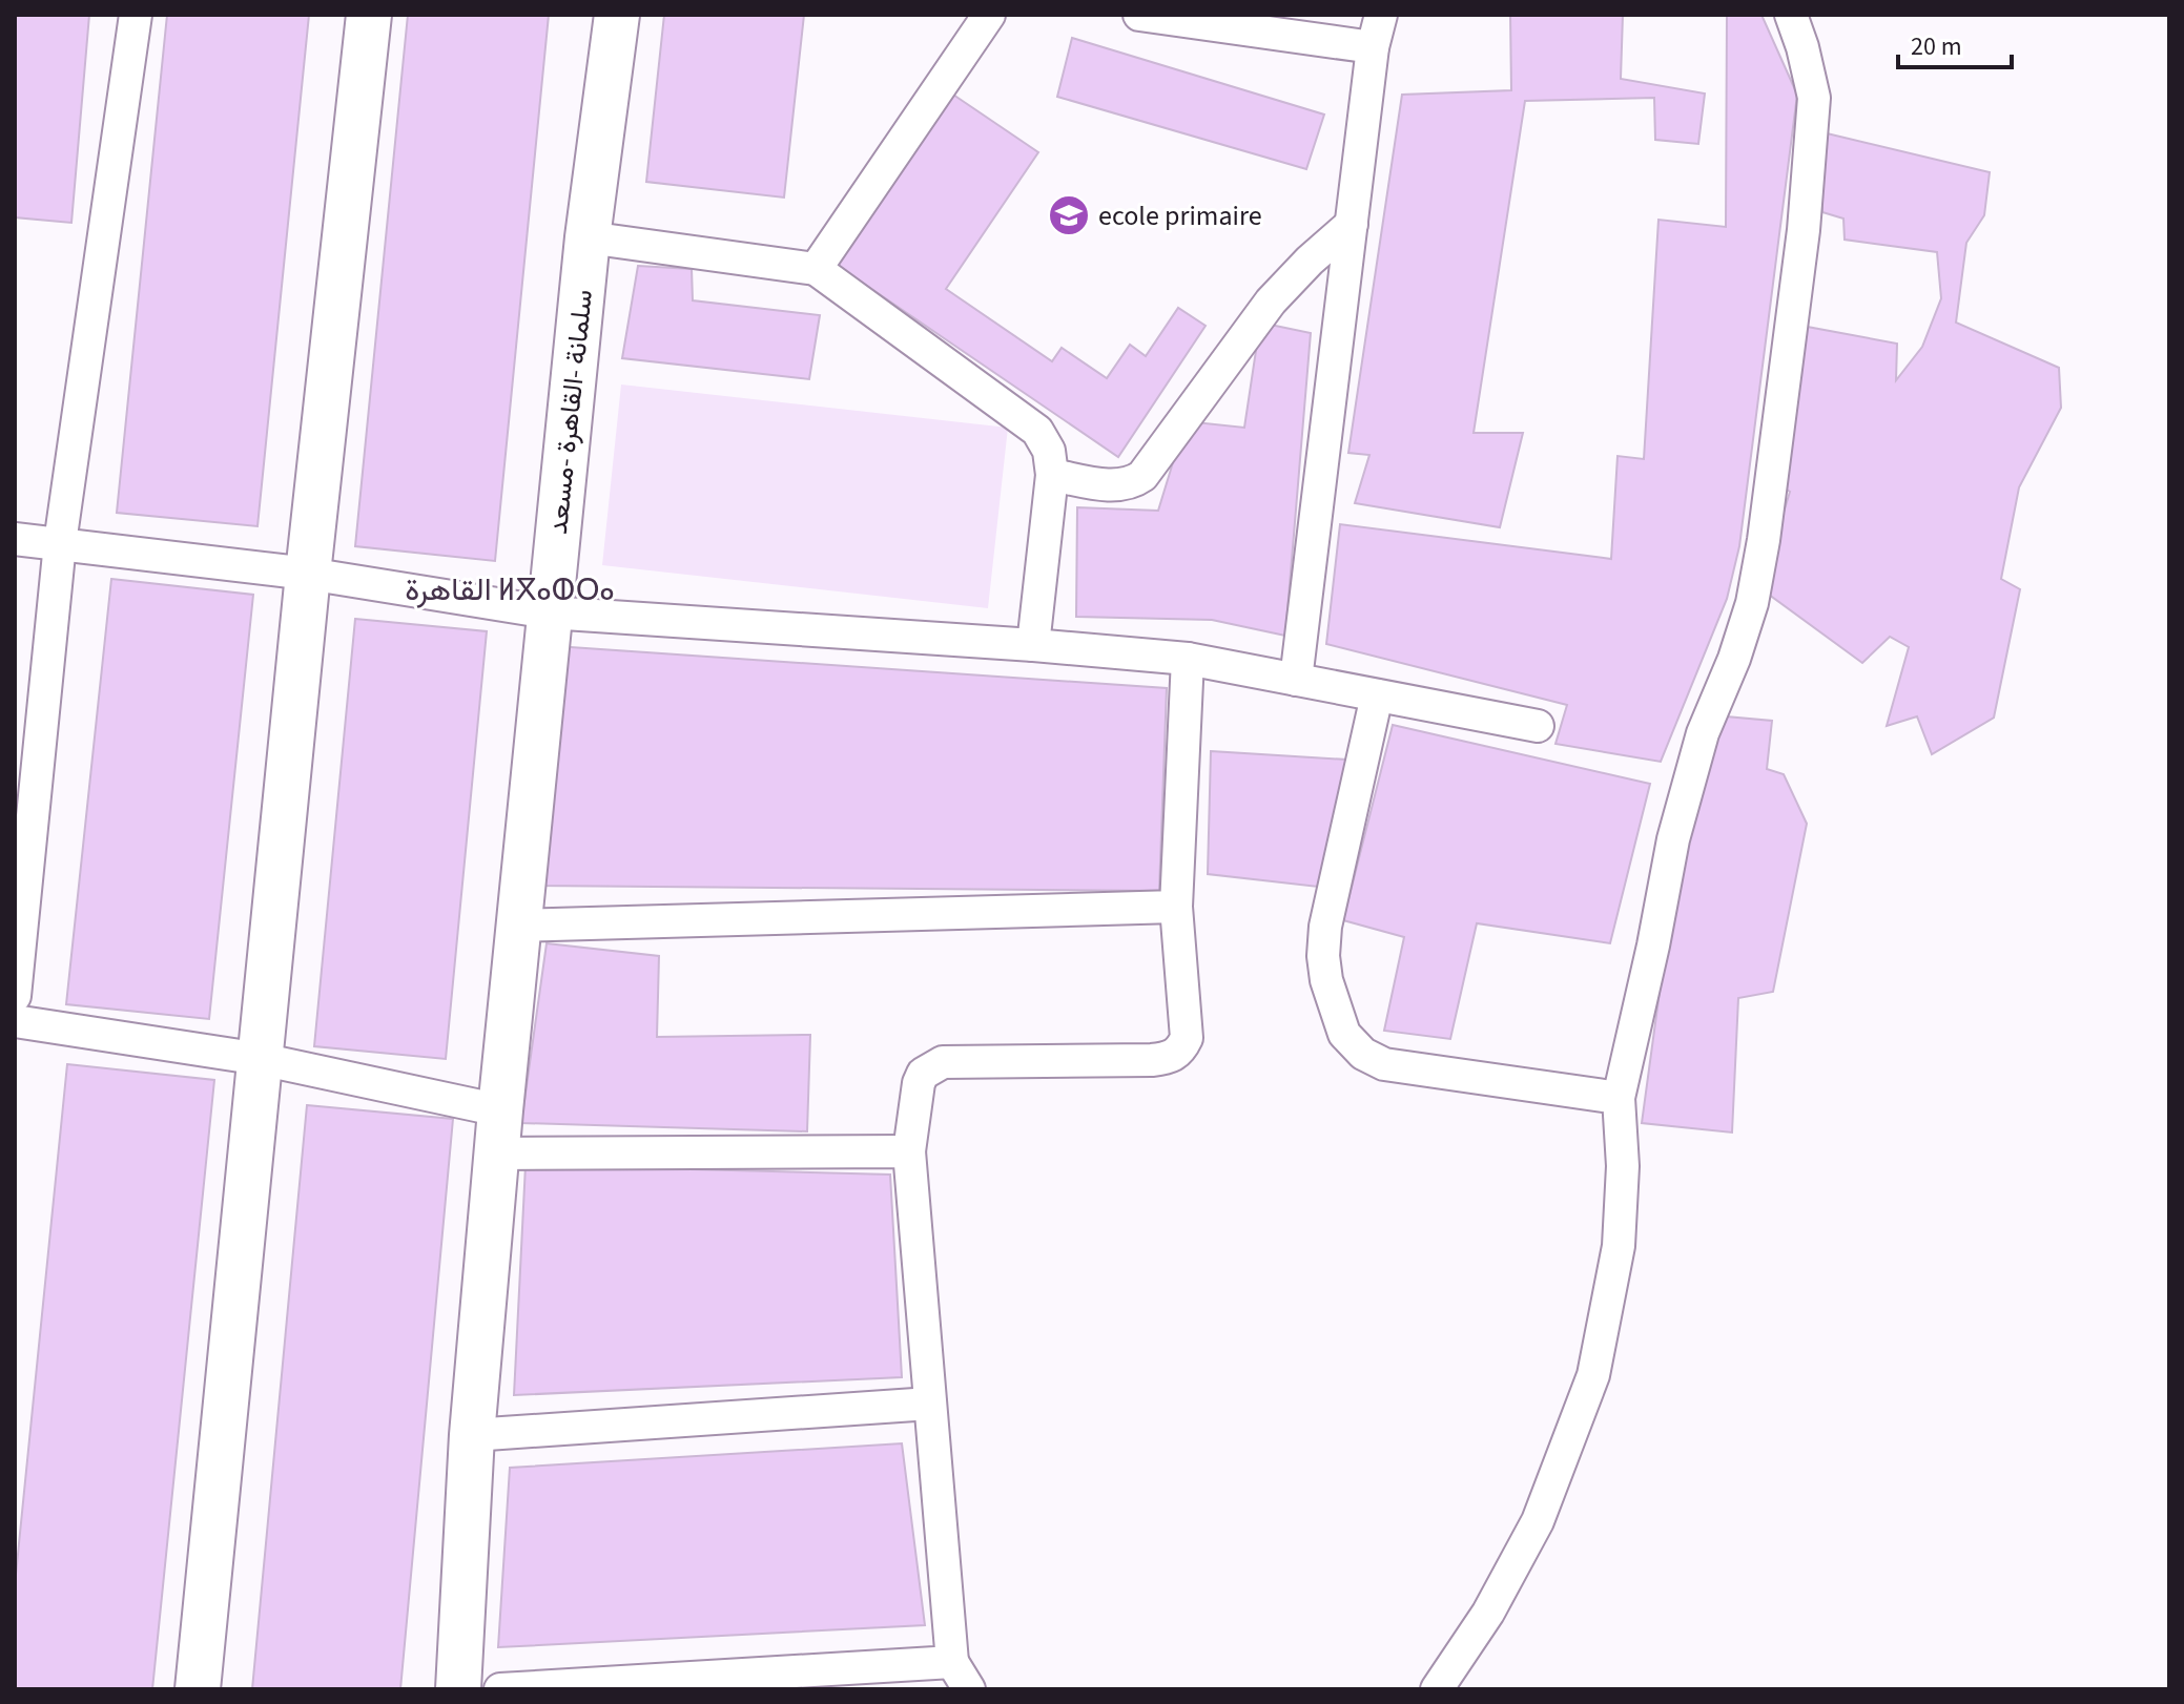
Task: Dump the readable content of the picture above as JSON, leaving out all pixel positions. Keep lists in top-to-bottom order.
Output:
{
  "streets": {
    "street": ["سلمانة -القاهرة -مسعد"]
  },
  "districts": ["القاهرة ⵍⴳⴰⵀⵔⴰ"],
  "places": {
    "school or university": ["ecole primaire"]
  },
  "scale_bar": "20 m"
}
